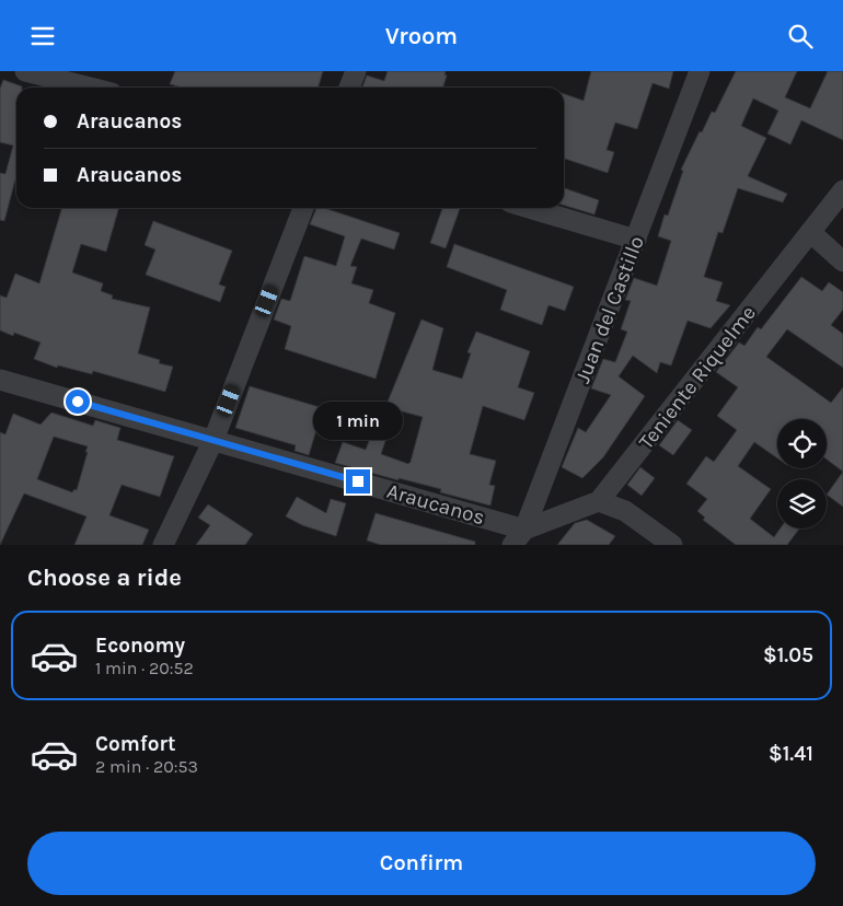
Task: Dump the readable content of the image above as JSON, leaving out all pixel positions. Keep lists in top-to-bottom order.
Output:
{
  "streets": {
    "street": ["Juan del Castillo", "Teniente Riquelme", "Araucanos"]
  },
  "crossings": [
    ["Juan del Castillo", "Araucanos"]
  ],
  "page": {
    "header": "Vroom",
    "banner": ["Araucanos", "Araucanos"],
    "bubble": "1 min",
    "heading": "Choose a ride",
    "list": [
      {
        "name": "Economy",
        "note": "1 min · 20:52",
        "value": "$1.05"
      },
      {
        "name": "Comfort",
        "note": "2 min · 20:53",
        "value": "$1.41"
      }
    ],
    "buttons": "Confirm"
  }
}
